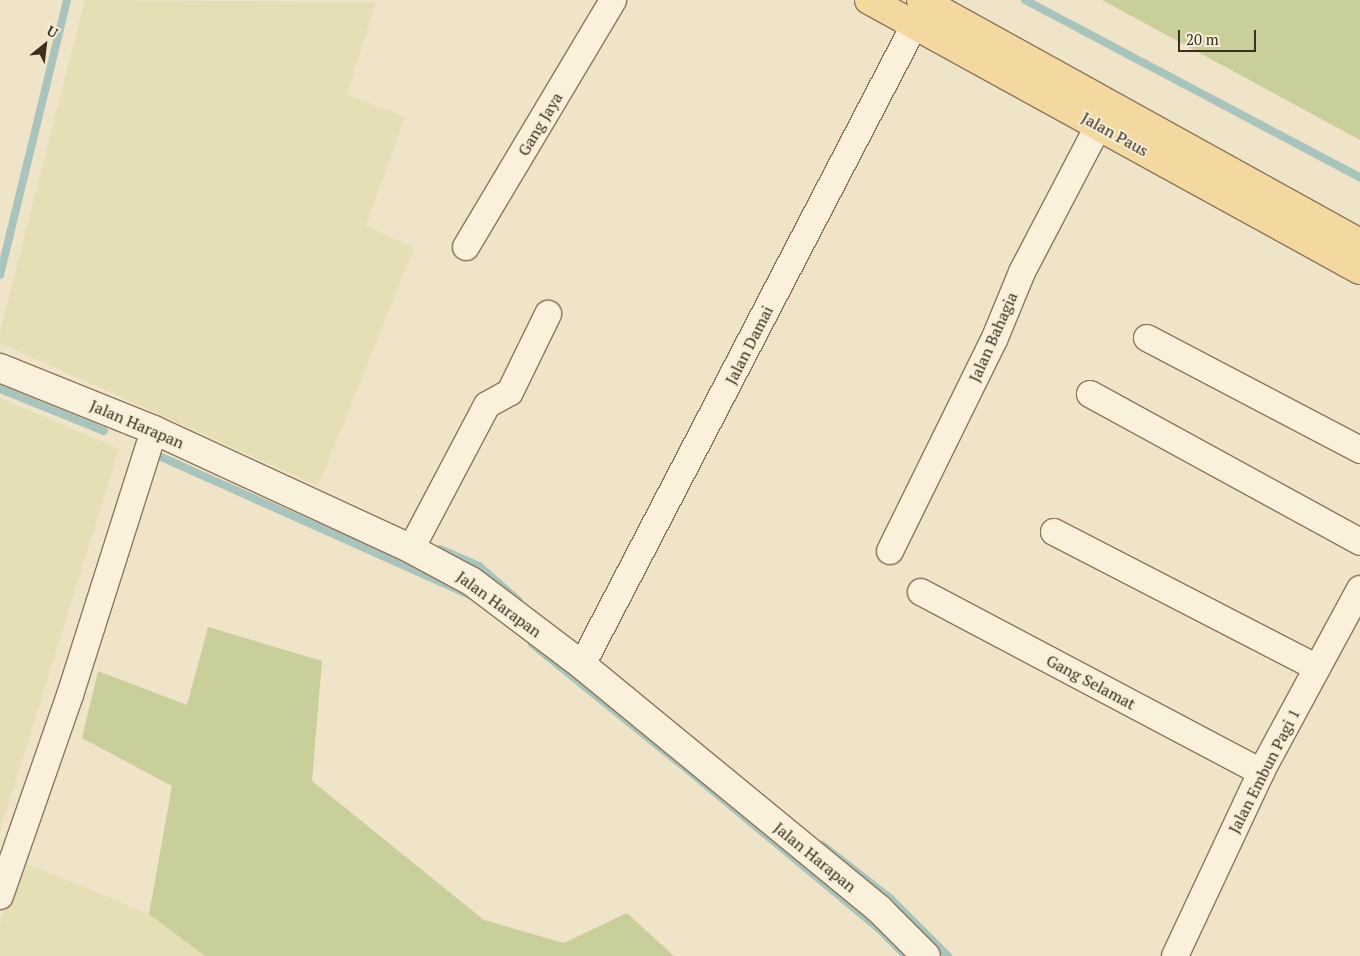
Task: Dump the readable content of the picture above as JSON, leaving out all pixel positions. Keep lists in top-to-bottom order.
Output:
{
  "streets": {
    "main road": ["Jalan Paus"],
    "street": [
      "Gang Jaya",
      "Jalan Bahagia",
      "Jalan Damai",
      "Jalan Harapan",
      "Gang Selamat",
      "Jalan Embun Pagi 1"
    ]
  },
  "crossings": [
    ["Jalan Paus", "Jalan Bahagia"],
    ["Jalan Paus", "Jalan Damai"],
    ["Jalan Damai", "Jalan Harapan"],
    ["Gang Selamat", "Jalan Embun Pagi 1"]
  ],
  "scale_bar": "20 m",
  "north": "top right"
}
